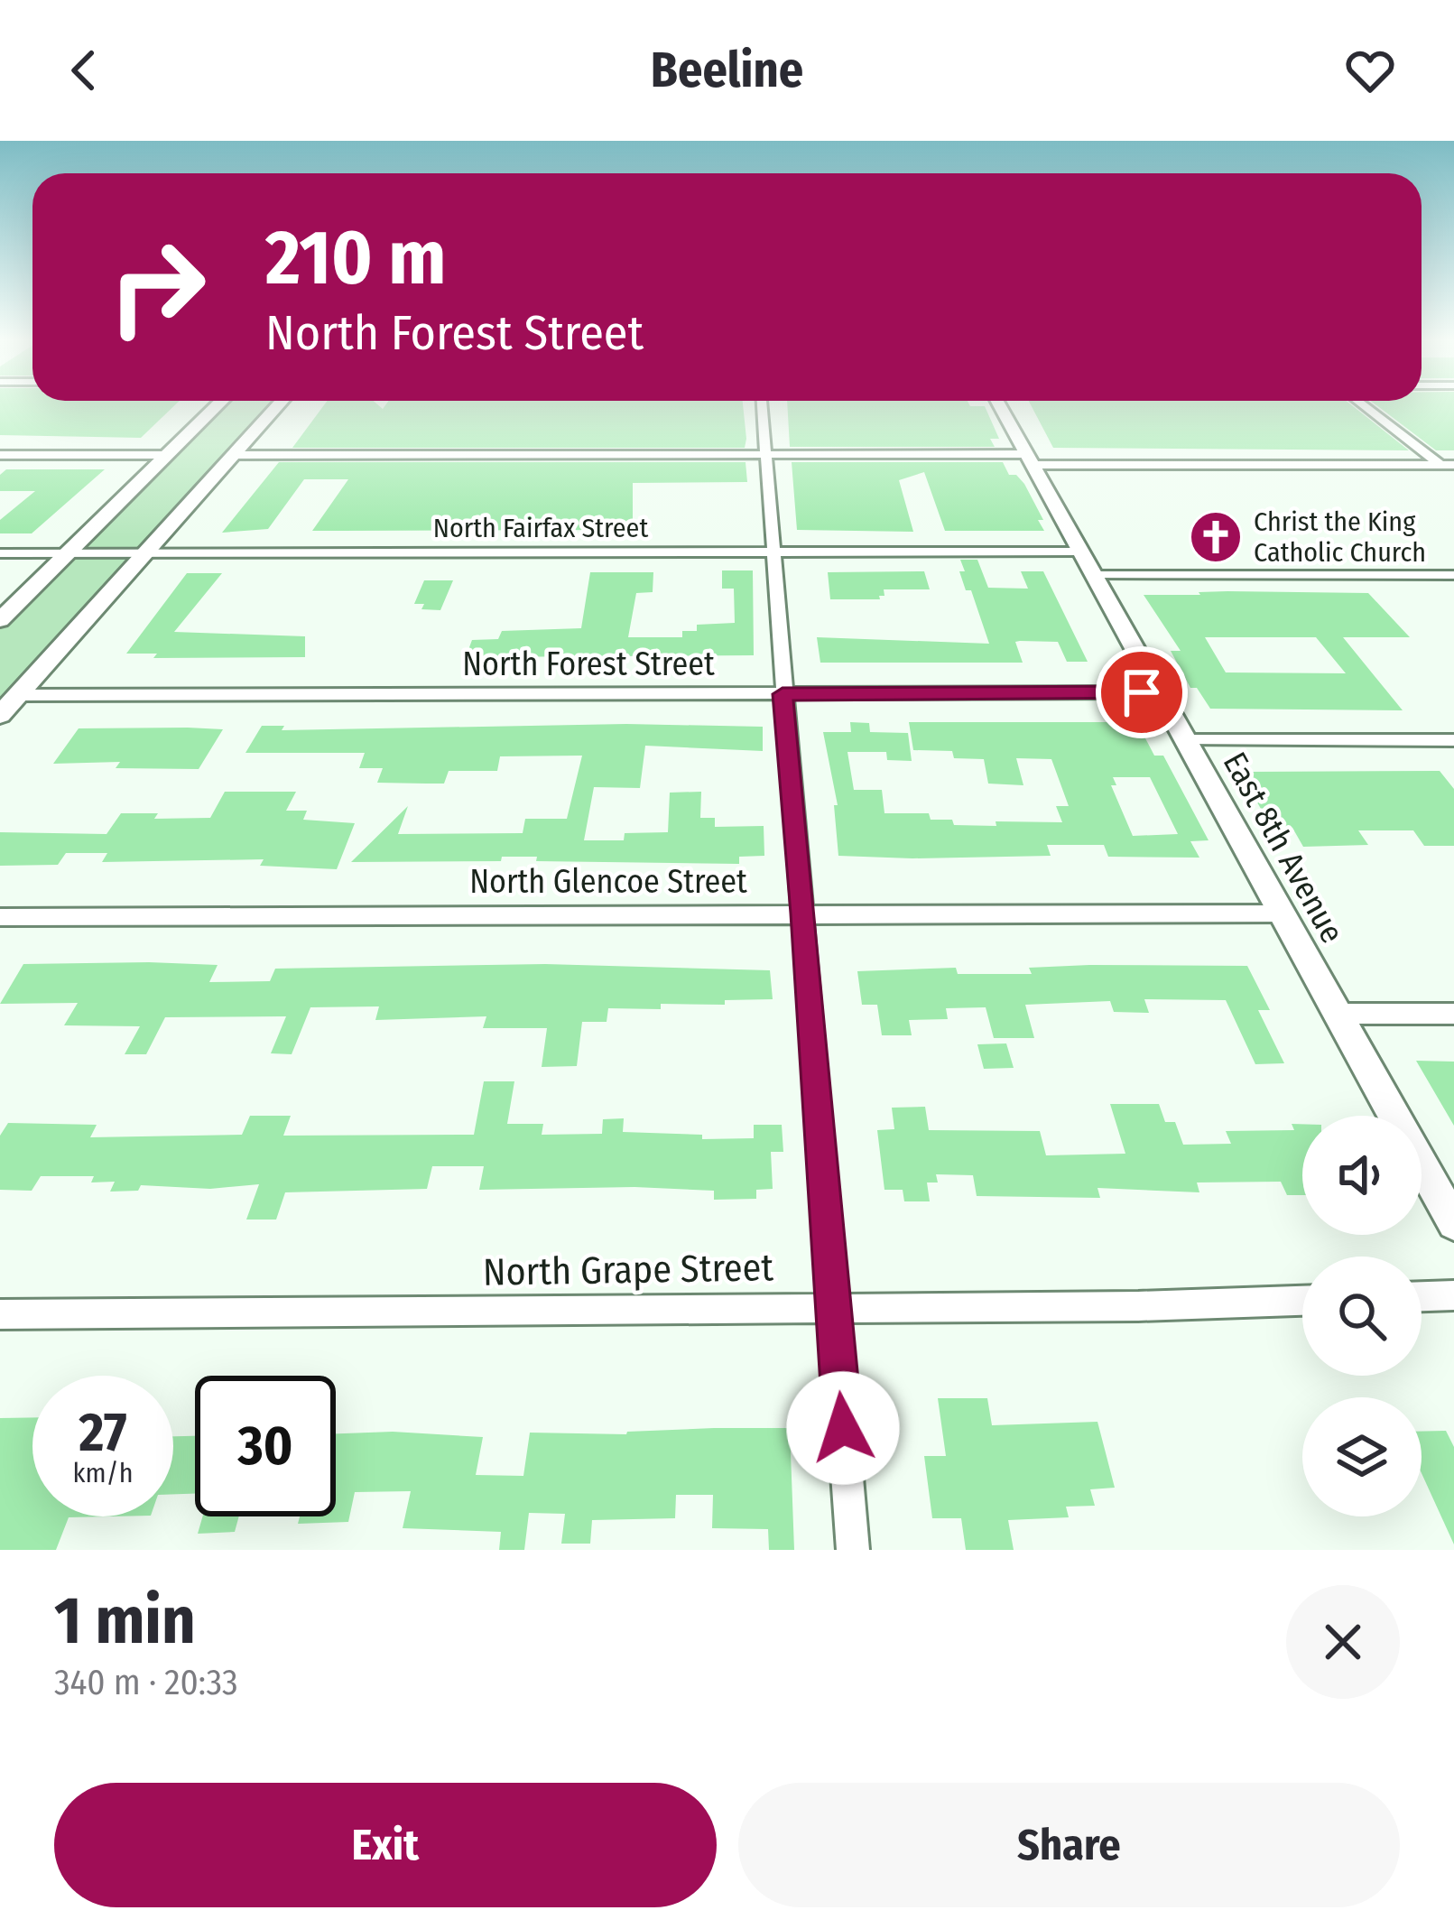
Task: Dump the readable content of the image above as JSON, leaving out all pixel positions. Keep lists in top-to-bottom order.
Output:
{
  "streets": {
    "street": [
      "North Fairfax Street",
      "North Forest Street",
      "East 8th Avenue",
      "North Glencoe Street",
      "North Grape Street"
    ]
  },
  "crossings": [
    ["North Fairfax Street", "East 8th Avenue"],
    ["North Forest Street", "East 8th Avenue"],
    ["East 8th Avenue", "North Glencoe Street"]
  ],
  "places": {
    "church": ["Christ the King Catholic Church"]
  },
  "page": {
    "header": "Beeline",
    "turn": ["210 m", "North Forest Street"],
    "speed": "27 km/h",
    "limit": "30",
    "heading": ["1 min", "340 m · 20:33"],
    "buttons": ["Exit", "Share"]
  }
}
